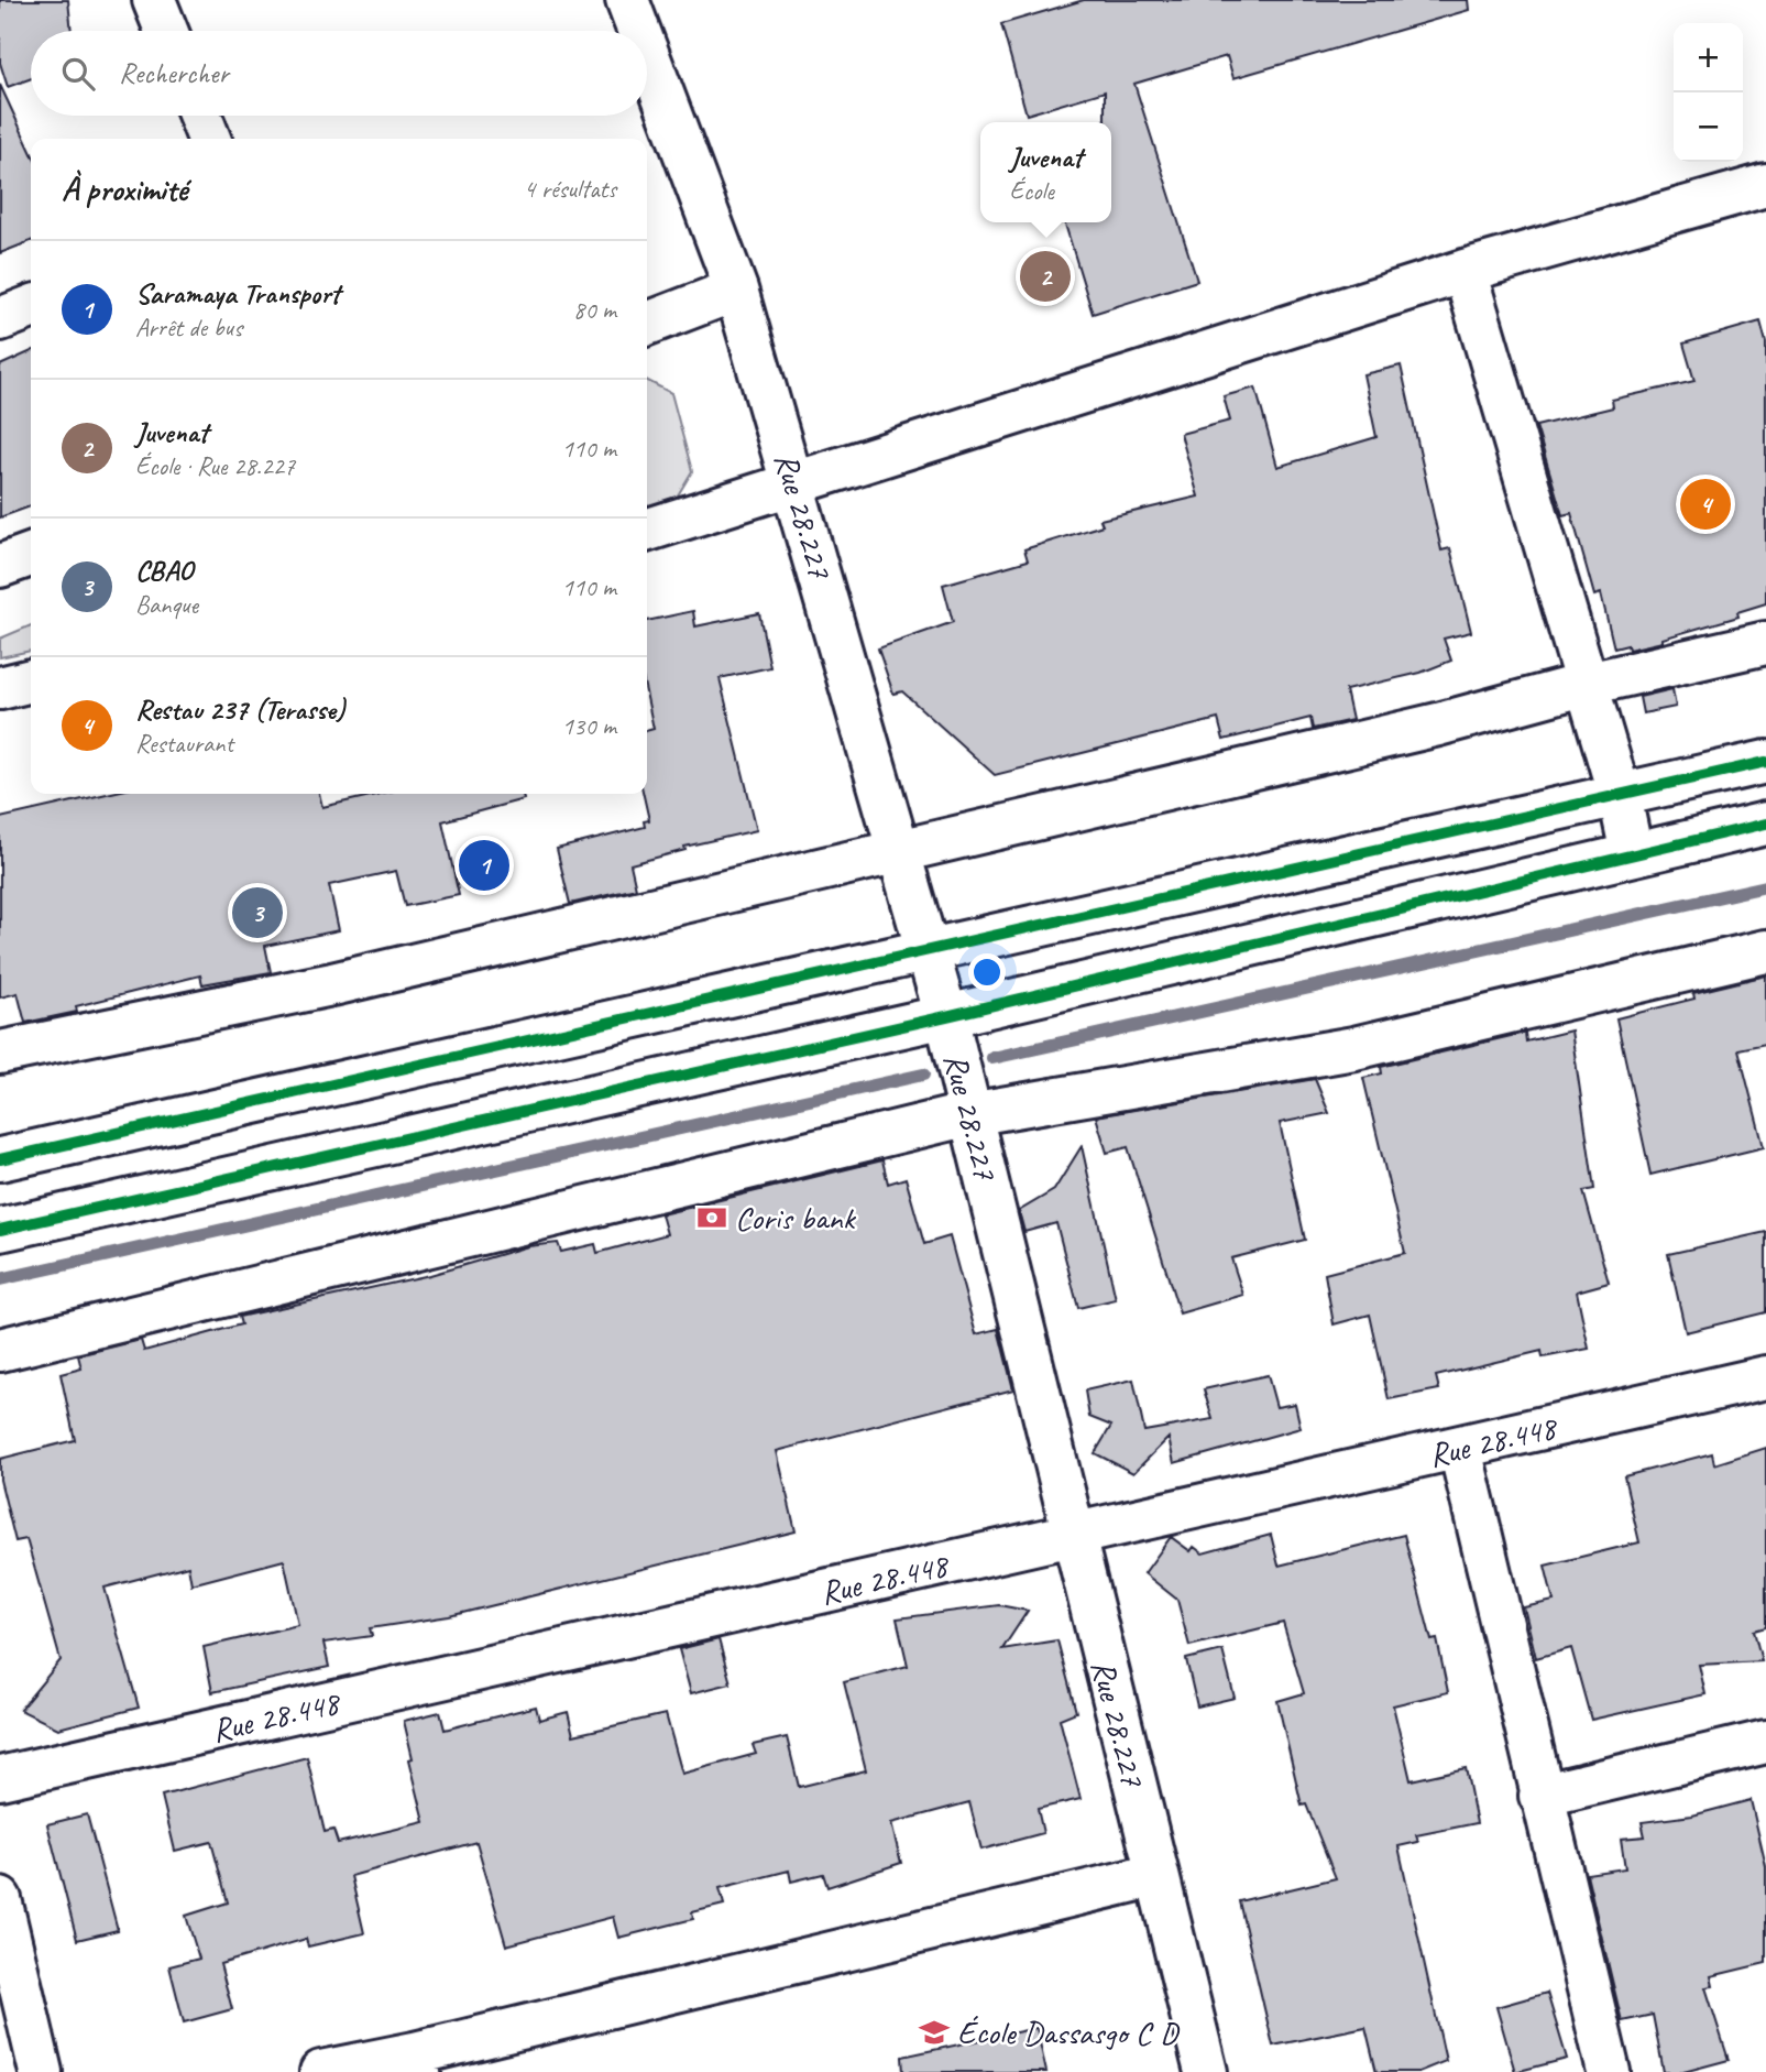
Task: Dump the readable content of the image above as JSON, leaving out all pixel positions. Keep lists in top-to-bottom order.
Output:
{
  "streets": {
    "street": ["Rue 28.227", "Rue 28.448"]
  },
  "crossings": [
    ["Rue 28.227", "Rue 28.448"]
  ],
  "places": {
    "bank": ["Coris bank"],
    "school or university": ["École Dassasgo C D"]
  },
  "page": {
    "map_buttons": ["+", "−"],
    "search": "Rechercher",
    "popup": ["Juvenat", "École"],
    "heading": ["À proximité", "4 résultats"],
    "list": [
      {
        "mark": "1",
        "name": "Saramaya Transport",
        "note": "Arrêt de bus",
        "value": "80 m"
      },
      {
        "mark": "2",
        "name": "Juvenat",
        "note": "École · Rue 28.227",
        "value": "110 m"
      },
      {
        "mark": "3",
        "name": "CBAO",
        "note": "Banque",
        "value": "110 m"
      },
      {
        "mark": "4",
        "name": "Restau 237 (Terasse)",
        "note": "Restaurant",
        "value": "130 m"
      }
    ],
    "pins": [
      "2",
      "4",
      "1",
      "3"
    ]
  }
}
